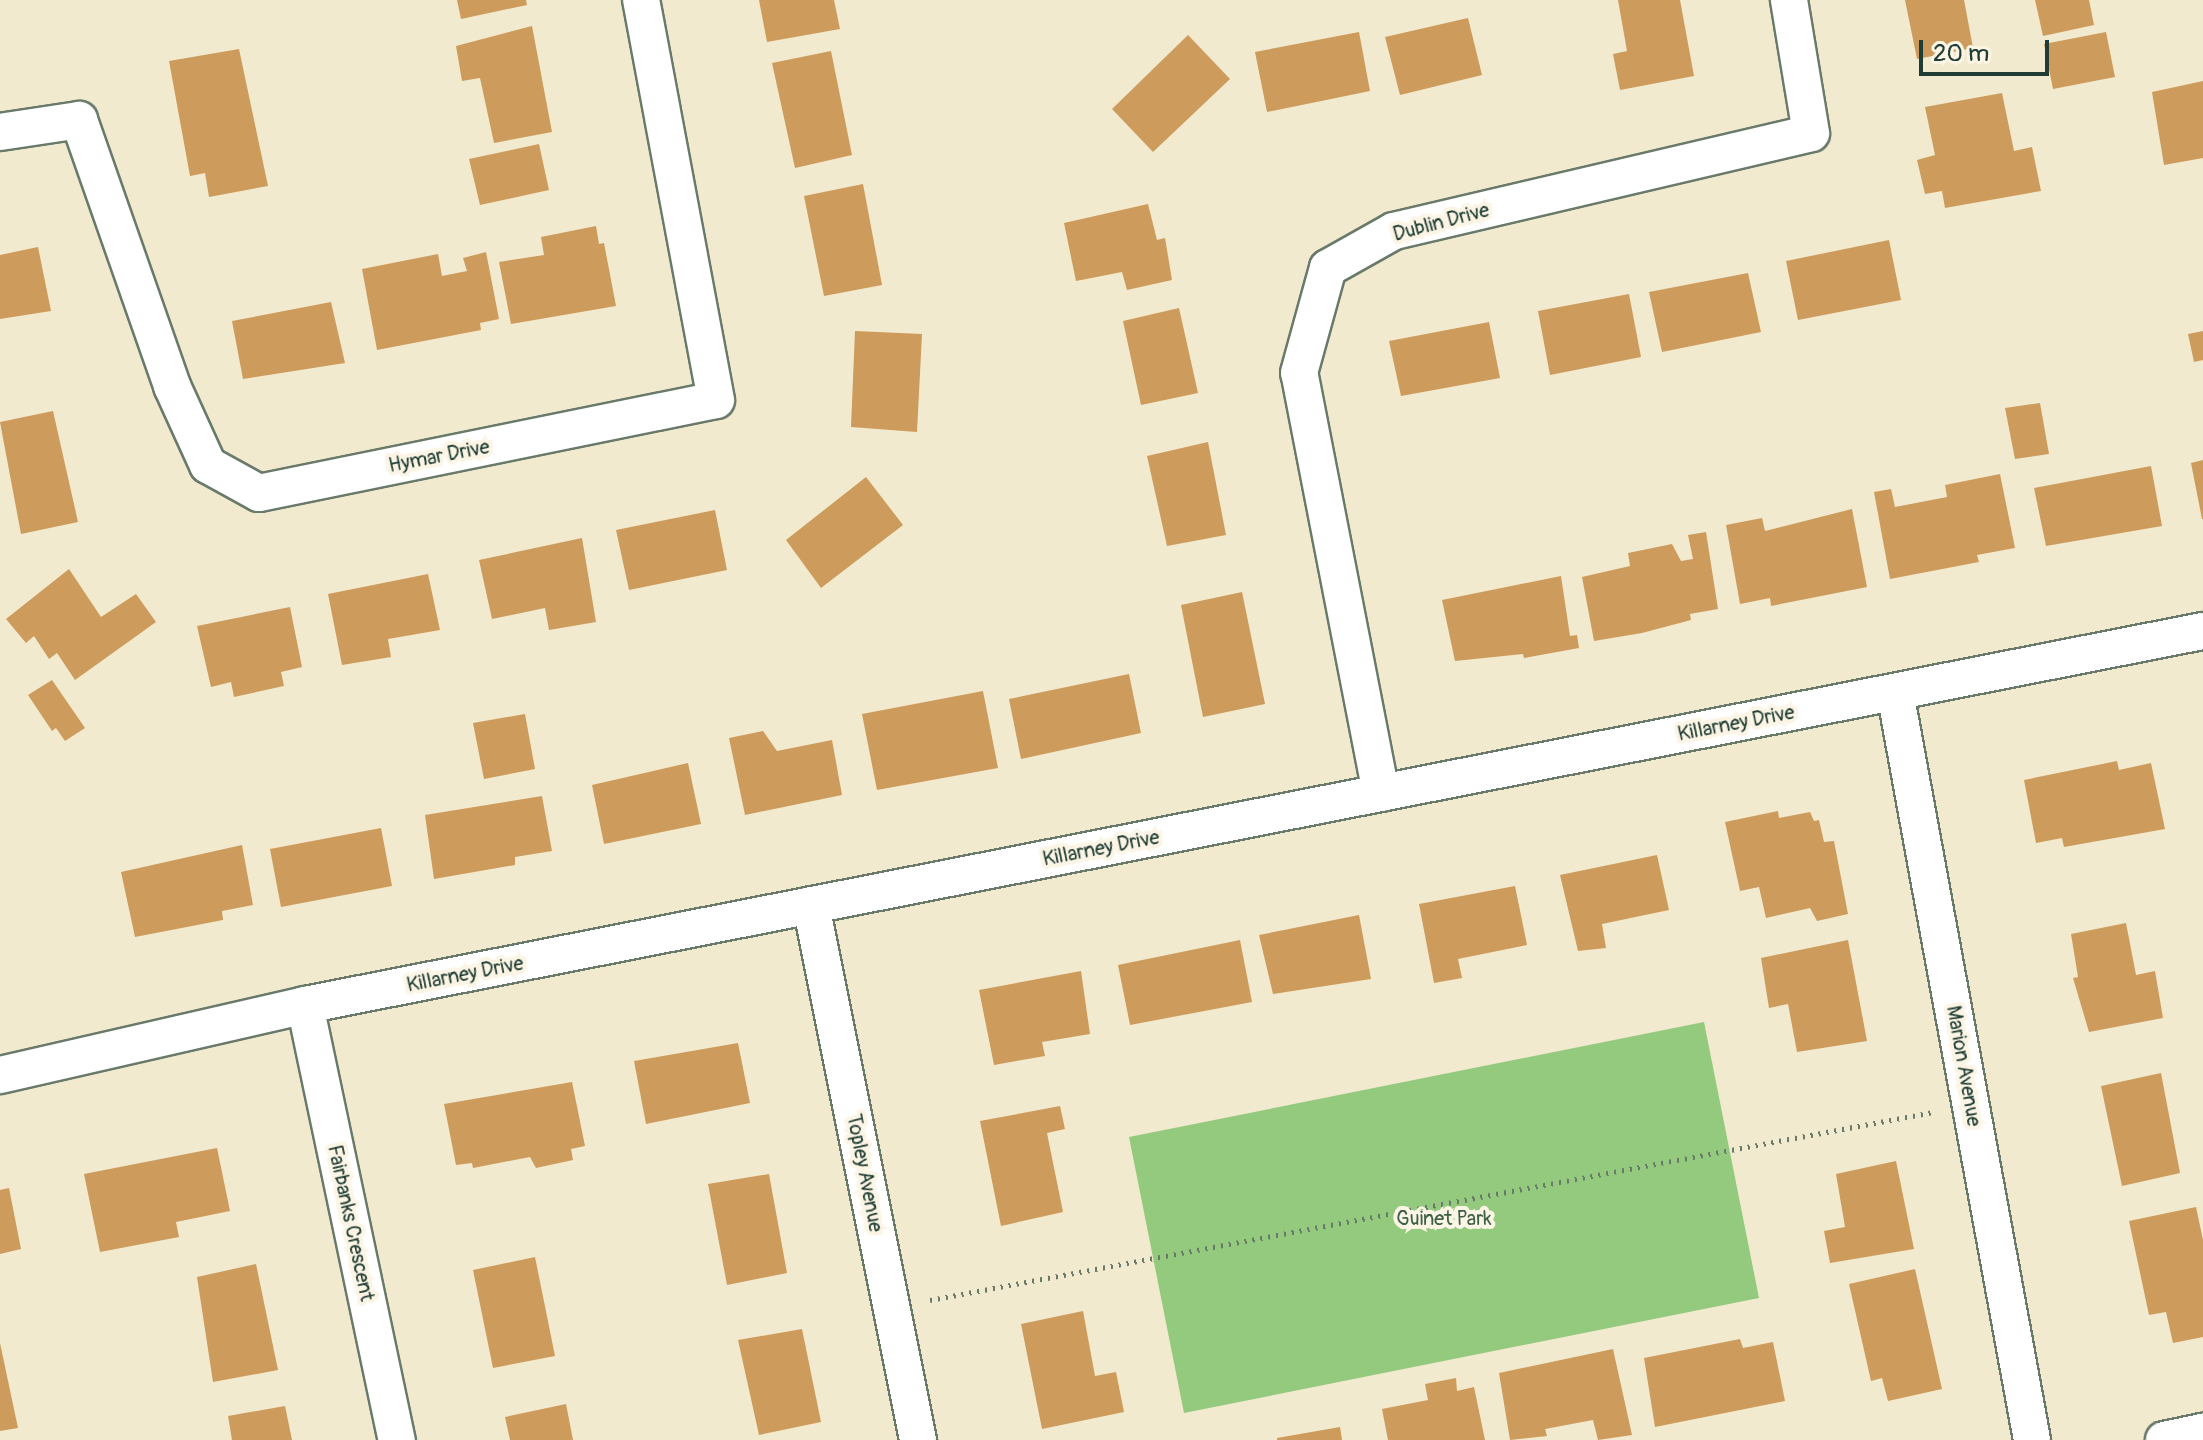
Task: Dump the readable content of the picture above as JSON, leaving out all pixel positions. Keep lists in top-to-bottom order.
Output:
{
  "streets": {
    "street": [
      "Dublin Drive",
      "Hymar Drive",
      "Killarney Drive",
      "Marion Avenue",
      "Topley Avenue",
      "Fairbanks Crescent"
    ]
  },
  "crossings": [
    ["Dublin Drive", "Killarney Drive"],
    ["Killarney Drive", "Marion Avenue"],
    ["Killarney Drive", "Topley Avenue"],
    ["Killarney Drive", "Fairbanks Crescent"]
  ],
  "parks": ["Guinet Park"],
  "scale_bar": "20 m"
}
